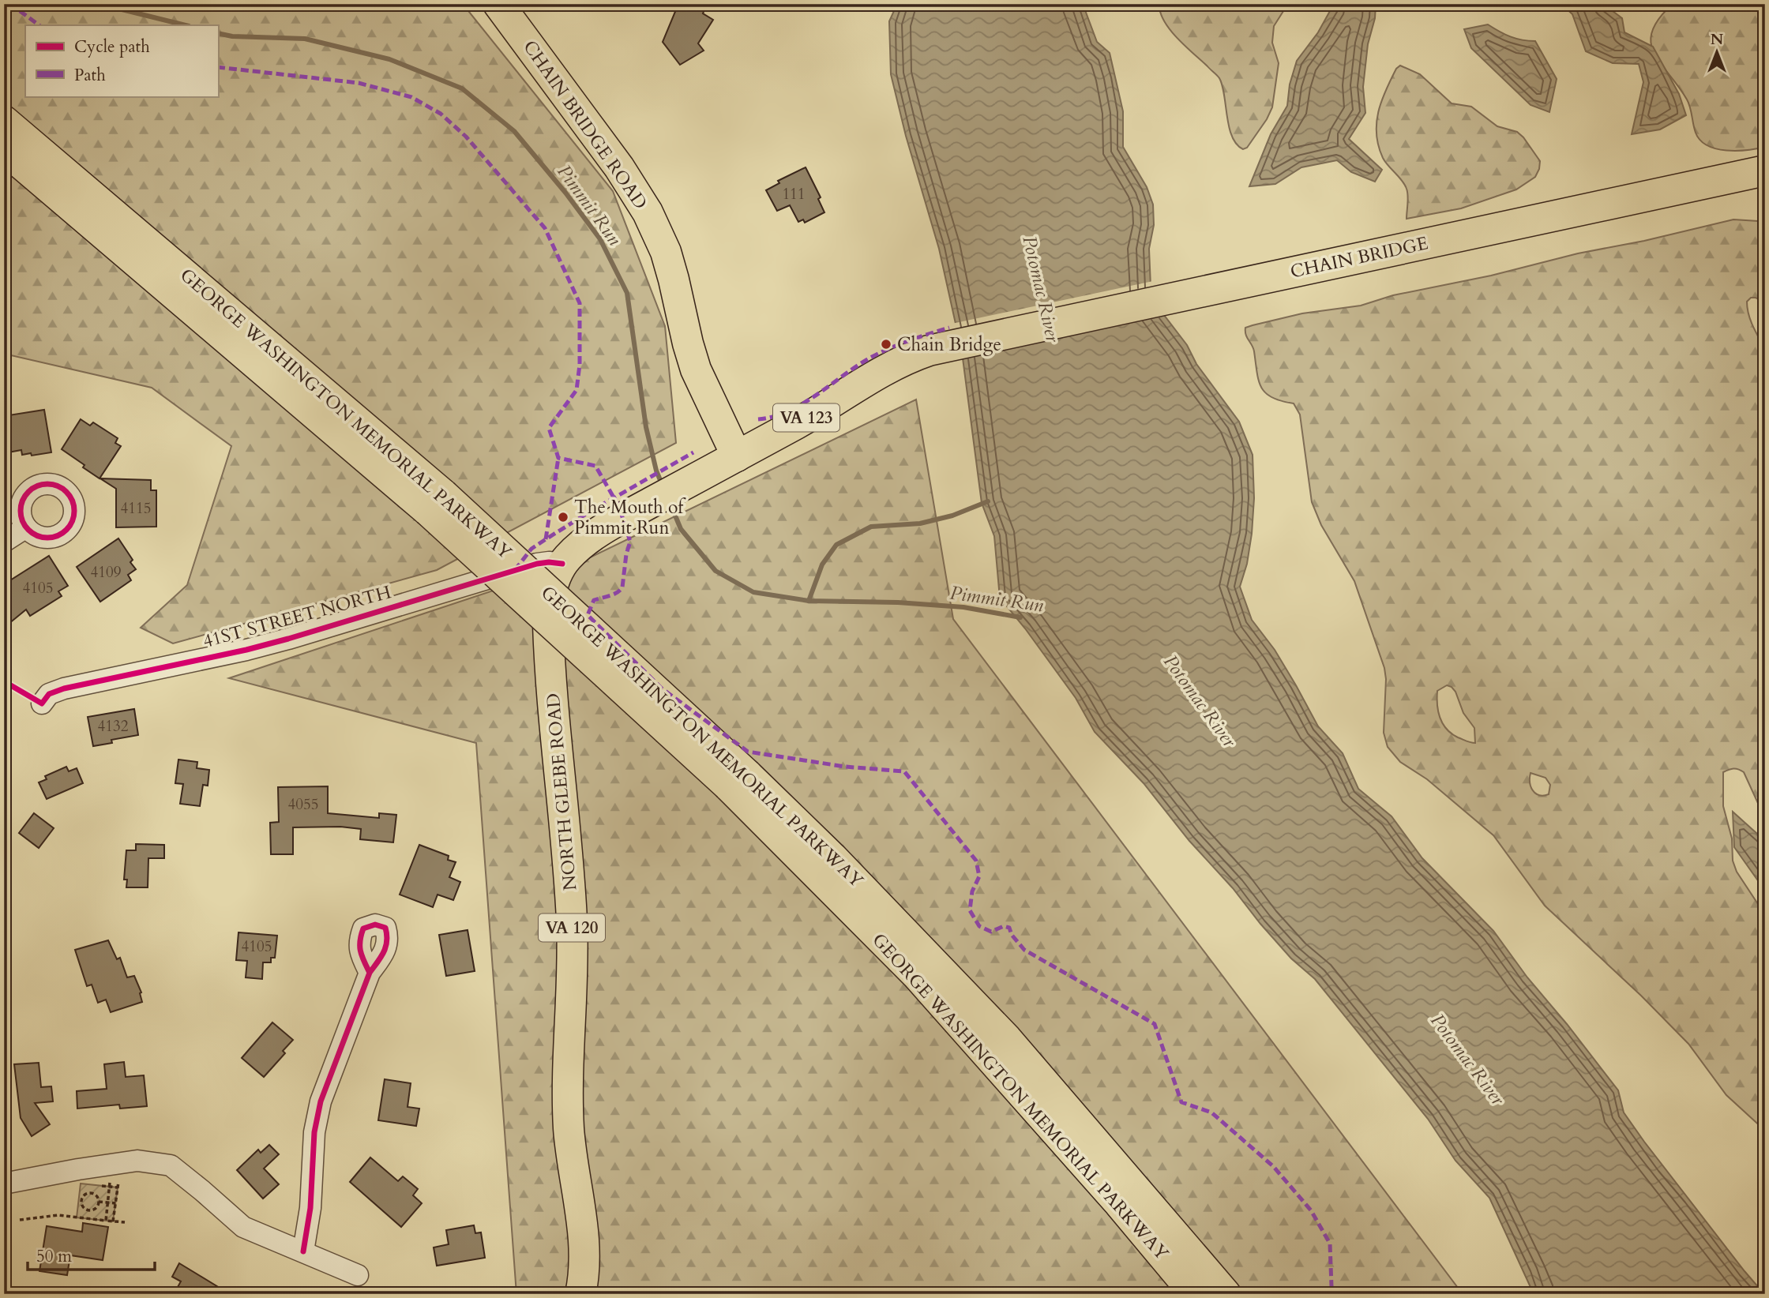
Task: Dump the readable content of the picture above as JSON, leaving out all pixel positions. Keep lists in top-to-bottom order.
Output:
{
  "streets": {
    "main road": [
      "CHAIN BRIDGE ROAD",
      "CHAIN BRIDGE",
      "GEORGE WASHINGTON MEMORIAL PARKWAY",
      "VA 123",
      "NORTH GLEBE ROAD",
      "VA 120"
    ],
    "street": ["41ST STREET NORTH"]
  },
  "crossings": [
    ["CHAIN BRIDGE ROAD", "CHAIN BRIDGE"],
    ["CHAIN BRIDGE ROAD", "NORTH GLEBE ROAD"],
    ["CHAIN BRIDGE", "NORTH GLEBE ROAD"],
    ["41ST STREET NORTH", "NORTH GLEBE ROAD"]
  ],
  "water": ["Pimmit Run", "Potomac River"],
  "places": ["Chain Bridge", "The Mouth of Pimmit Run"],
  "house_numbers": [
    "111",
    "4115",
    "4109",
    "4105",
    "4132",
    "4055",
    "4105"
  ],
  "legend": ["Cycle path", "Path"],
  "scale_bar": "50 m",
  "north": "top"
}
